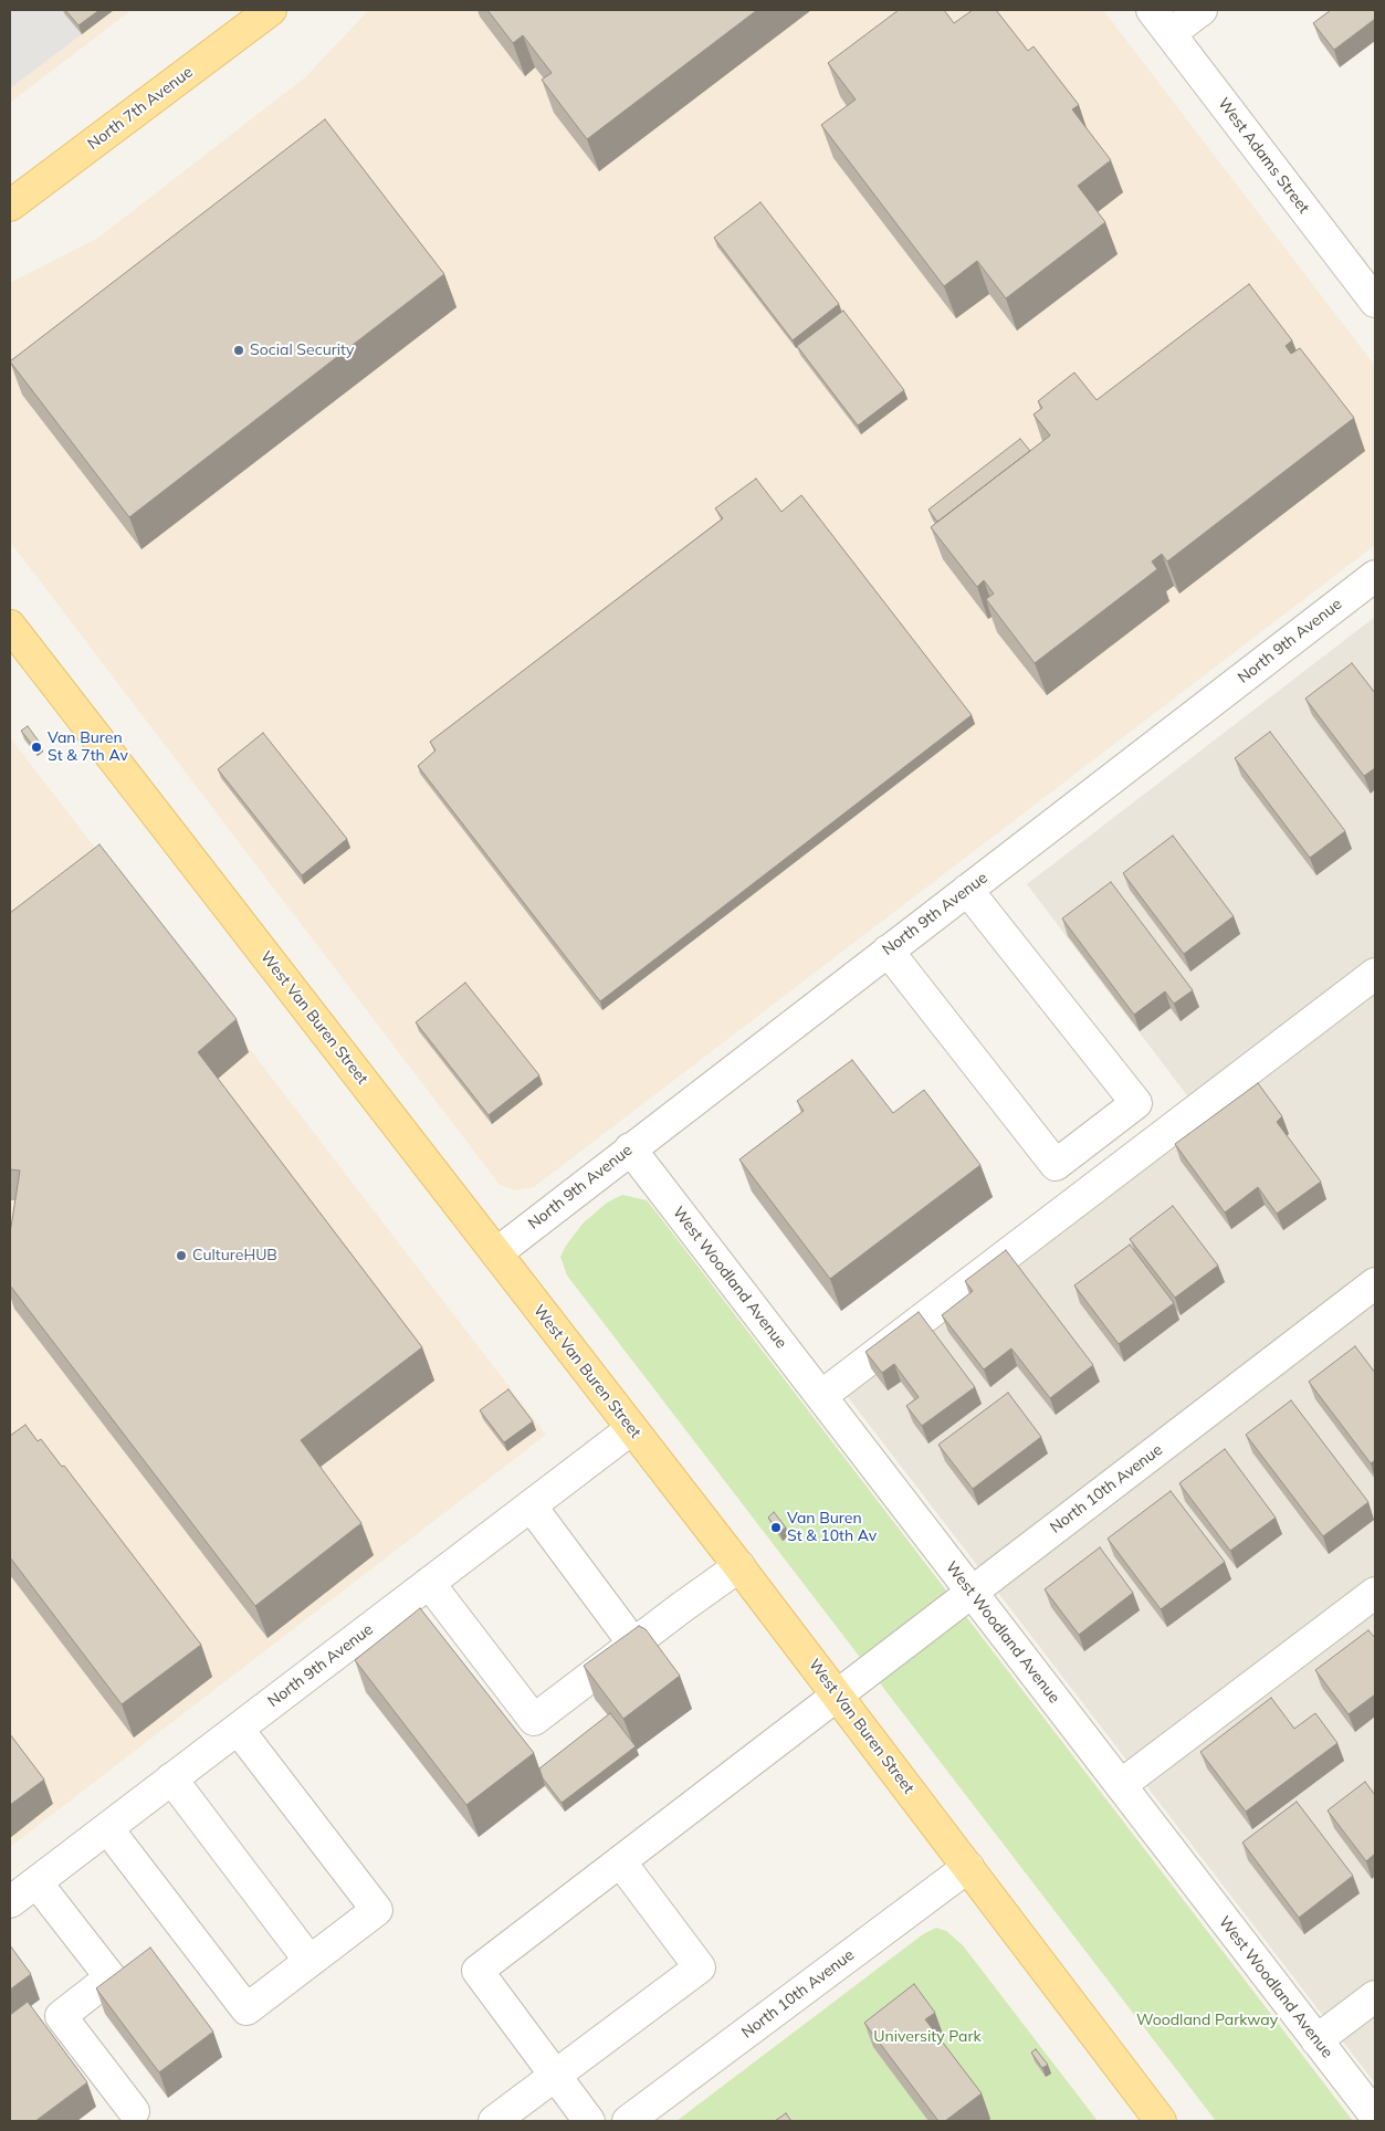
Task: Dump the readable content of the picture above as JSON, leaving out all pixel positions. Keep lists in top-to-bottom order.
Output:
{
  "streets": {
    "main road": ["North 7th Avenue", "West Van Buren Street"],
    "street": [
      "West Adams Street",
      "North 9th Avenue",
      "West Woodland Avenue",
      "North 10th Avenue"
    ]
  },
  "crossings": [
    ["North 9th Avenue", "West Van Buren Street"],
    ["North 9th Avenue", "West Woodland Avenue"],
    ["West Van Buren Street", "North 10th Avenue"],
    ["West Woodland Avenue", "North 10th Avenue"]
  ],
  "parks": ["Woodland Parkway", "University Park"],
  "places": [
    "Social Security",
    "Van Buren St & 7th Av",
    "CultureHUB",
    "Van Buren St & 10th Av"
  ]
}
